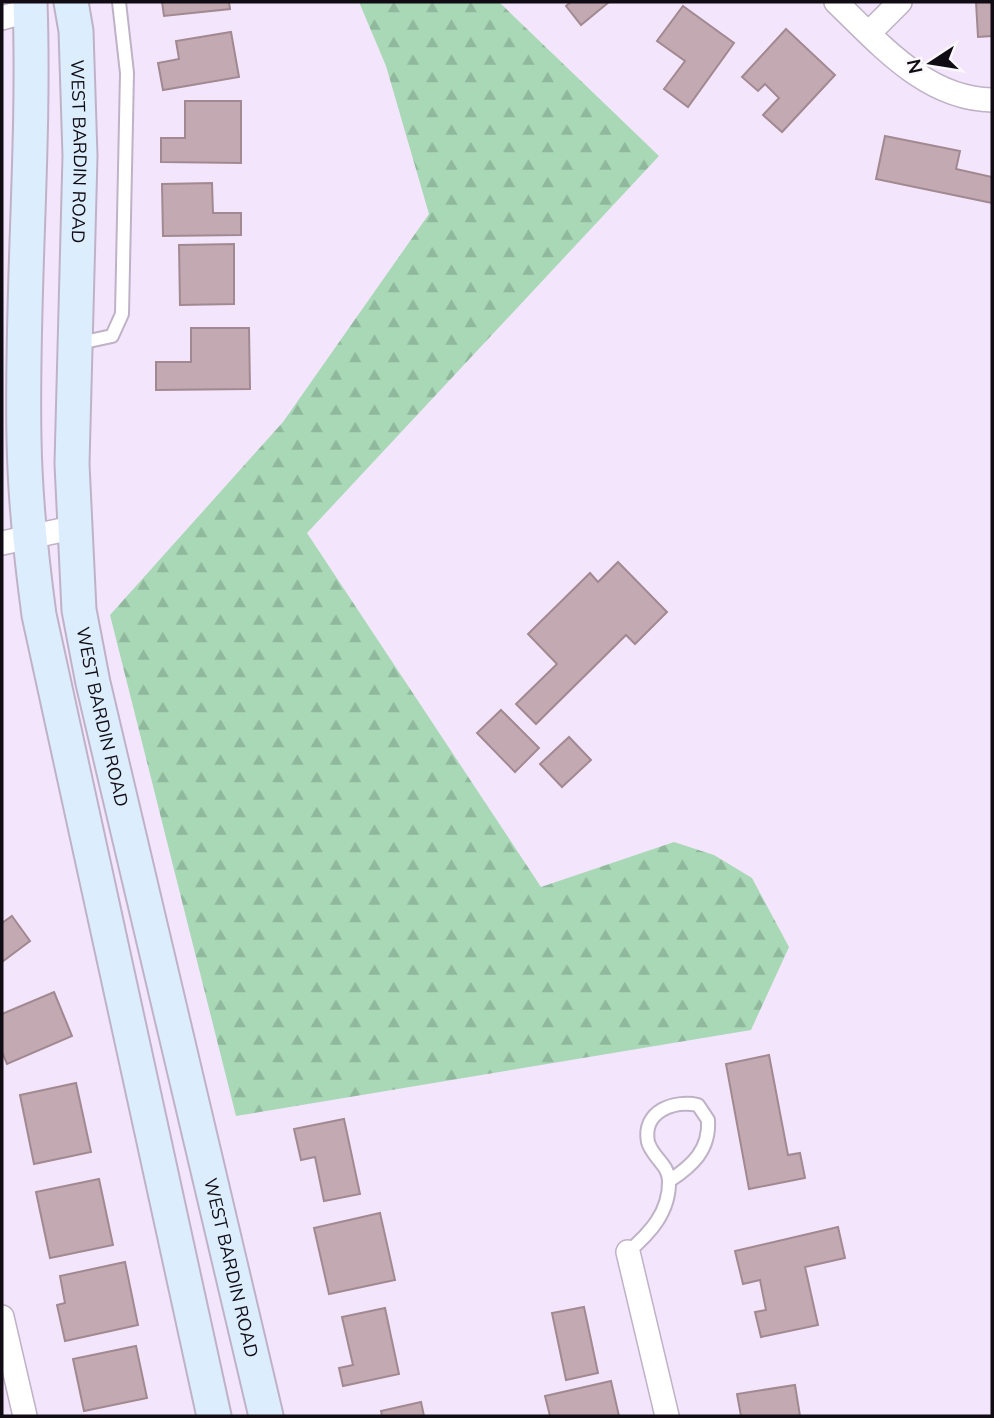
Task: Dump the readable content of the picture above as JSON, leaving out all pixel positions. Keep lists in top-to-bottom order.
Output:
{
  "streets": {
    "main road": ["WEST BARDIN ROAD"]
  },
  "north": "left"
}
